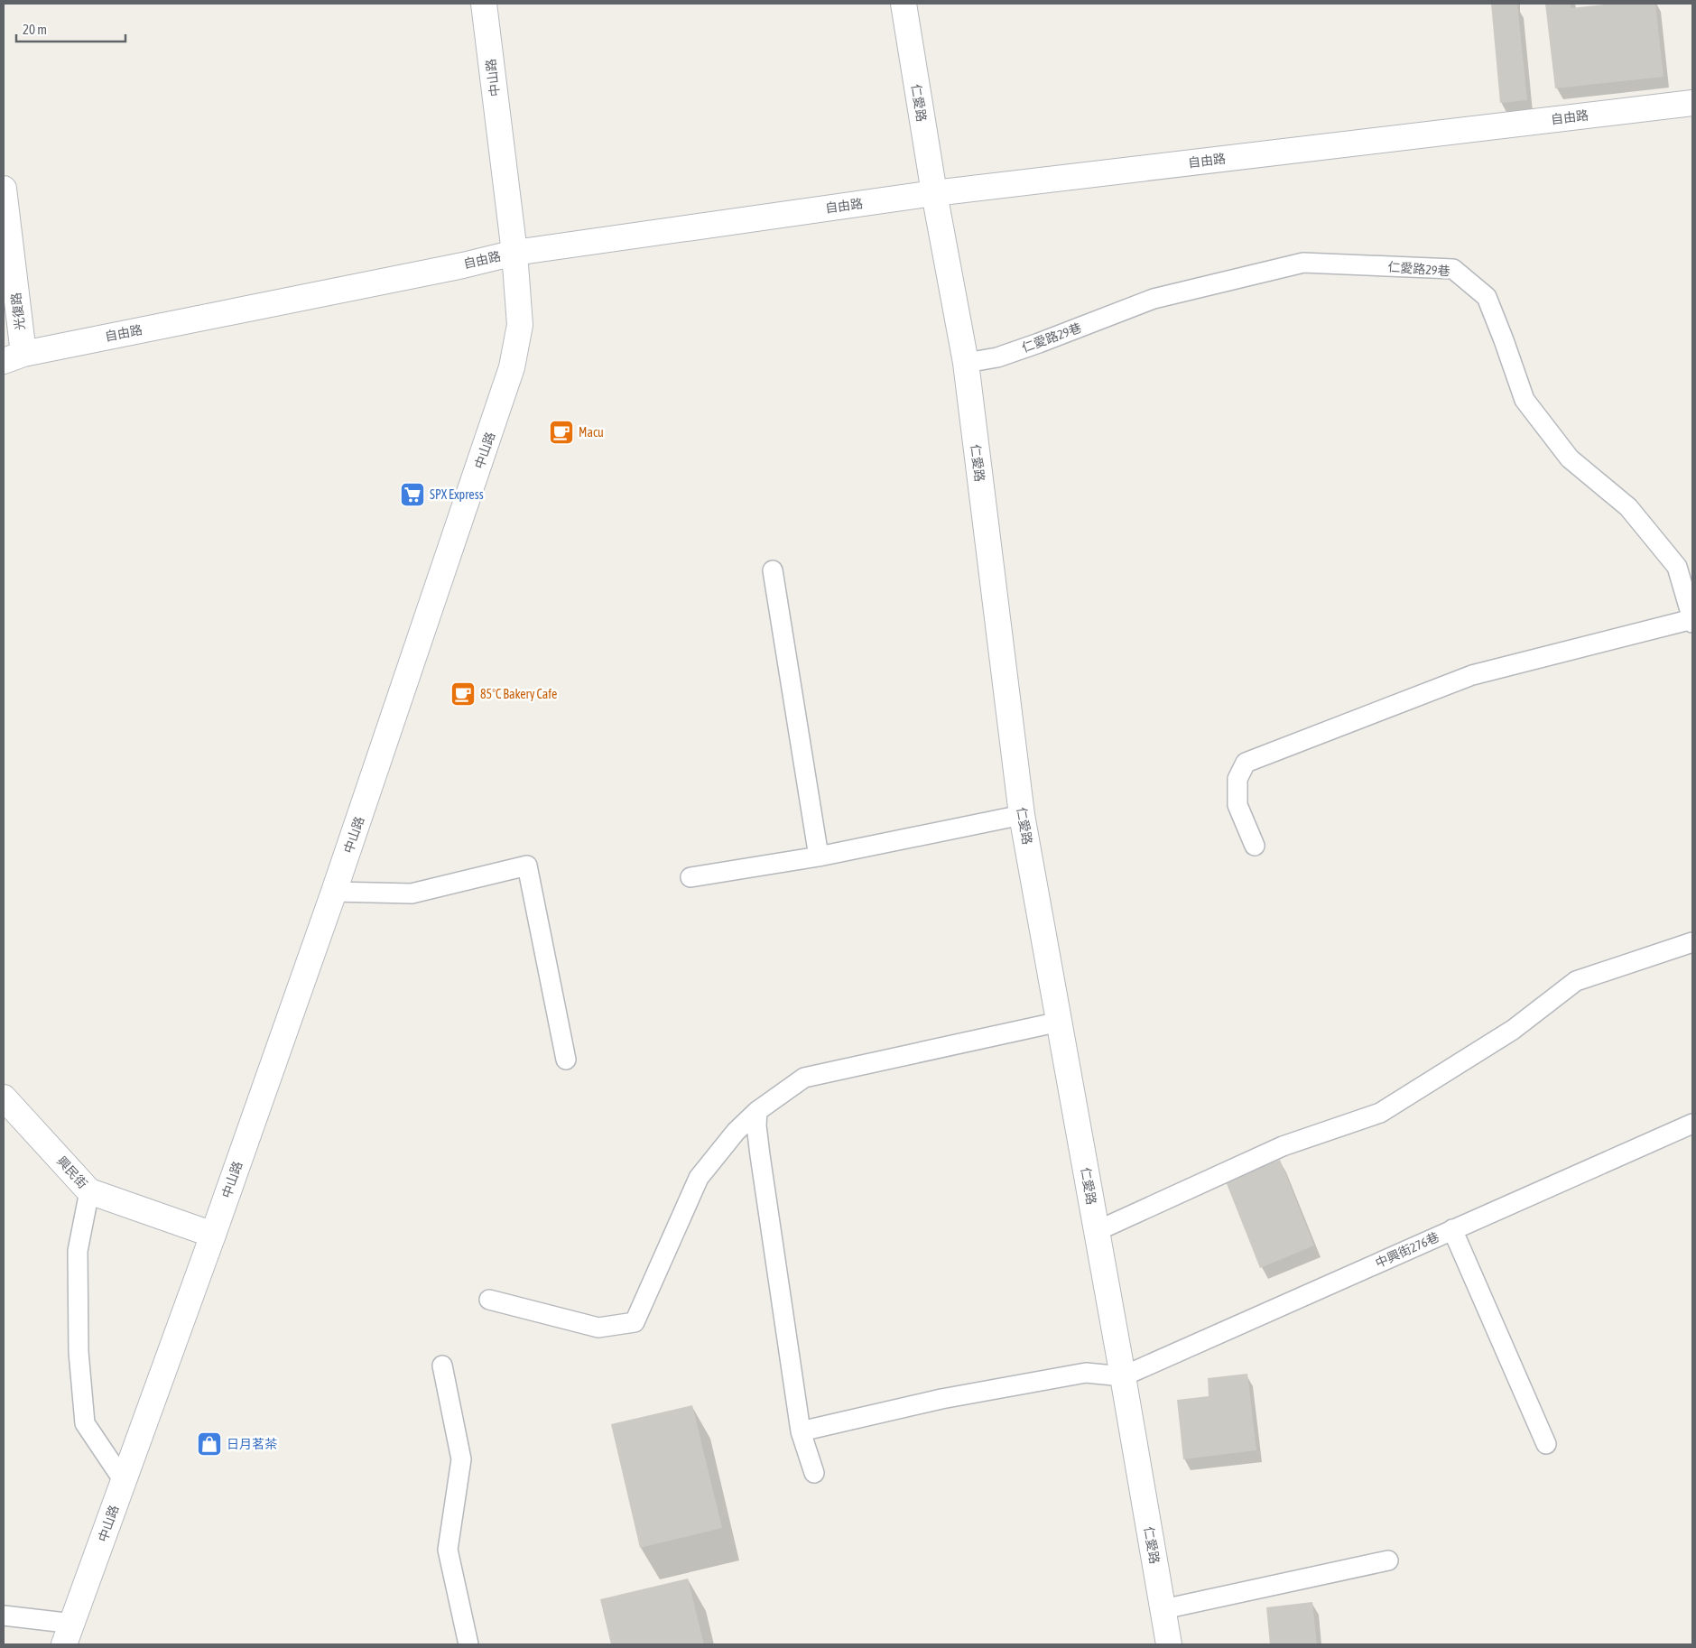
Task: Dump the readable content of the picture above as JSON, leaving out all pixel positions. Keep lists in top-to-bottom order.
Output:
{
  "streets": {
    "street": [
      "中山路",
      "仁愛路",
      "自由路",
      "光復路",
      "興民街"
    ],
    "lane": ["仁愛路29巷", "中興街276巷"]
  },
  "crossings": [
    ["中山路", "自由路"],
    ["中山路", "興民街"],
    ["仁愛路", "自由路"],
    ["仁愛路", "仁愛路29巷"],
    ["仁愛路", "中興街276巷"],
    ["自由路", "光復路"]
  ],
  "places": {
    "cafe": ["Macu", "85°C Bakery Cafe"],
    "supermarket": ["SPX Express"],
    "shop": ["日月茗茶"]
  },
  "scale_bar": "20 m"
}
